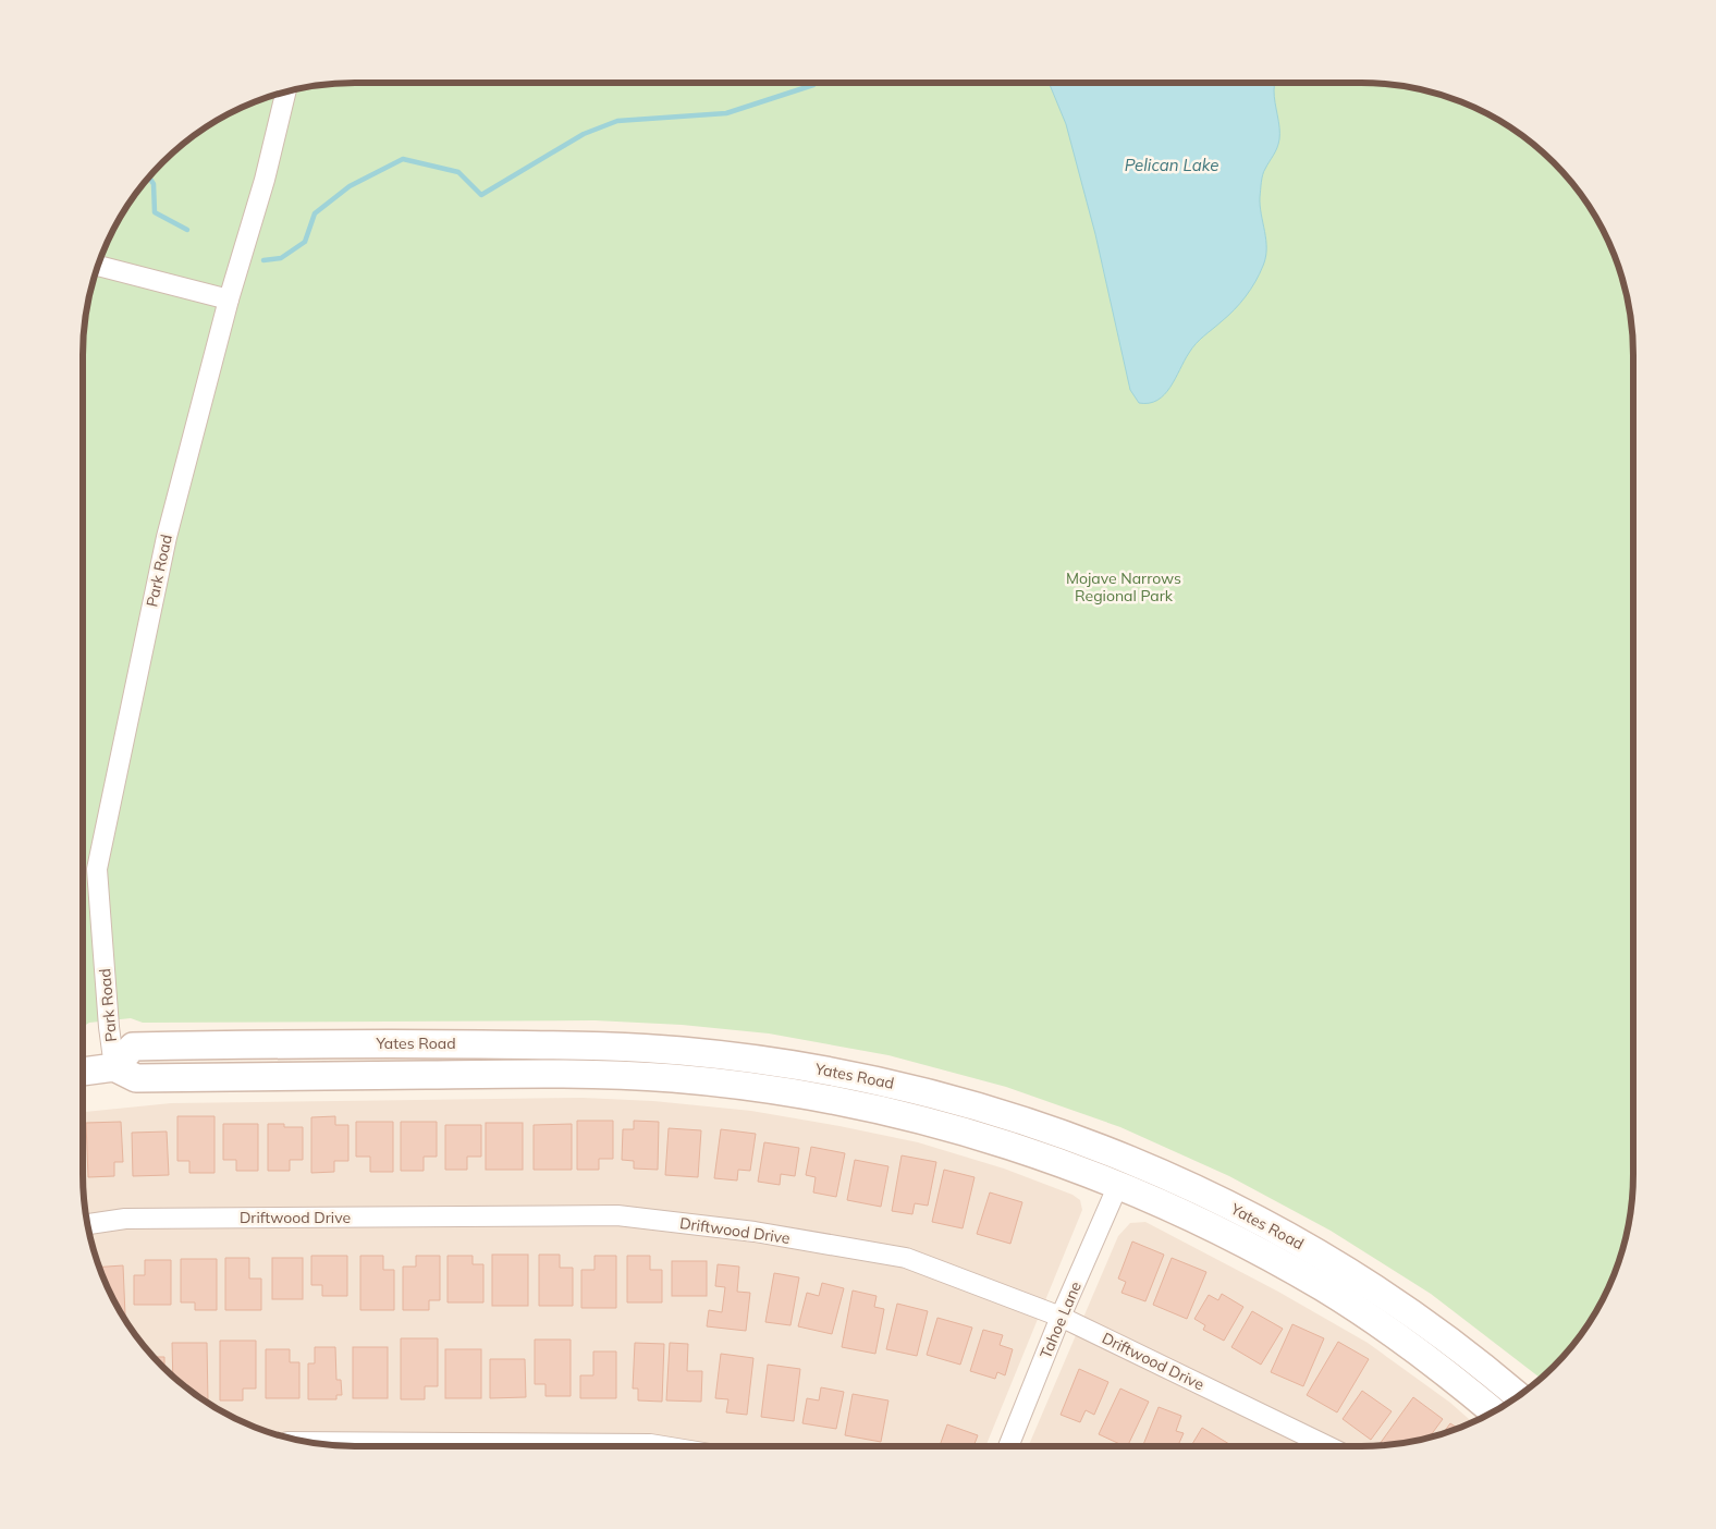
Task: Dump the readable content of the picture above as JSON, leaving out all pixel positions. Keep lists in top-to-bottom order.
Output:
{
  "streets": {
    "main road": ["Yates Road"],
    "street": ["Park Road", "Driftwood Drive", "Tahoe Lane"]
  },
  "crossings": [
    ["Park Road", "Yates Road"],
    ["Yates Road", "Tahoe Lane"],
    ["Driftwood Drive", "Tahoe Lane"]
  ],
  "water": ["Pelican Lake"],
  "parks": ["Mojave Narrows Regional Park"]
}
